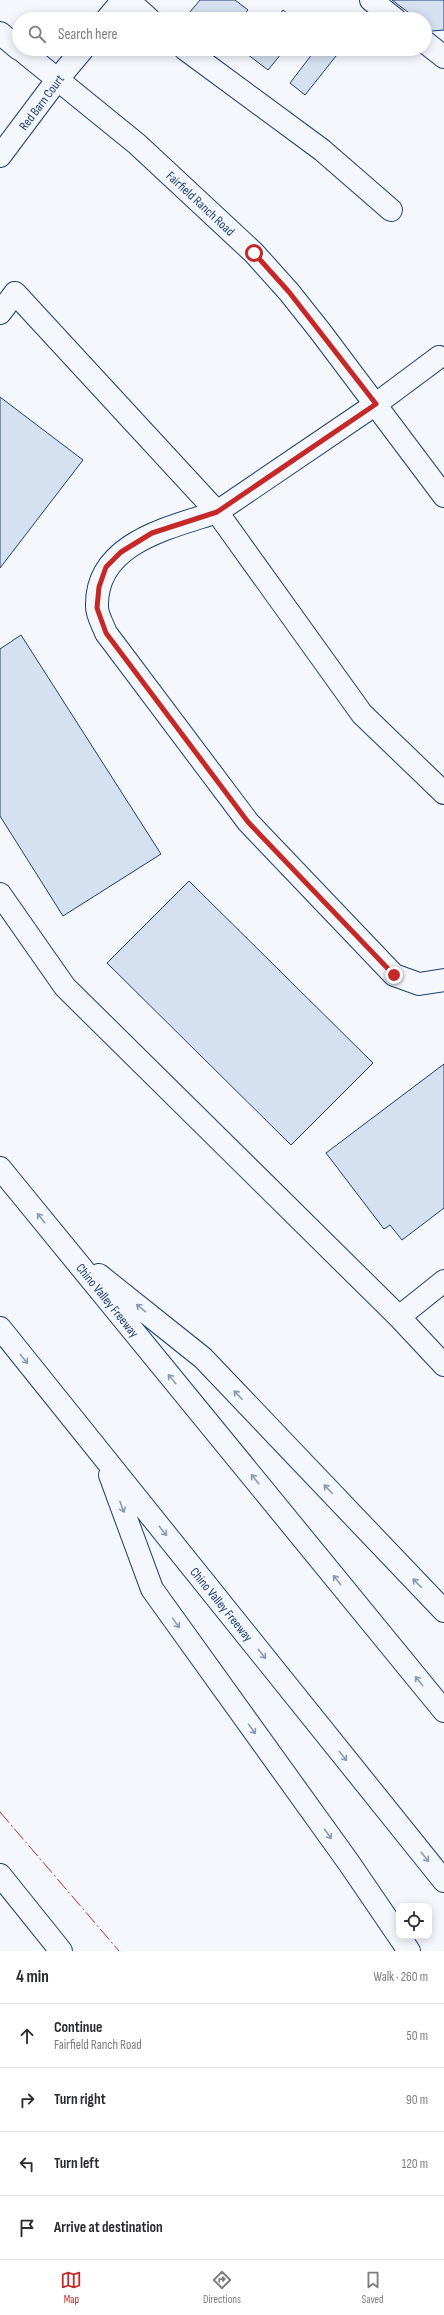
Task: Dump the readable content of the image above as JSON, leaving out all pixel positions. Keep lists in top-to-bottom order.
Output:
{
  "streets": {
    "main road": ["Red Barn Court", "Fairfield Ranch Road", "Chino Valley Freeway"]
  },
  "crossings": [
    ["Red Barn Court", "Fairfield Ranch Road"]
  ],
  "page": {
    "search": "Search here",
    "heading": ["4 min", "Walk · 260 m"],
    "list": [
      ["Continue", "Fairfield Ranch Road", "50 m"],
      ["Turn right", "90 m"],
      ["Turn left", "120 m"],
      "Arrive at destination"
    ],
    "nav": ["Map", "Directions", "Saved"]
  }
}
